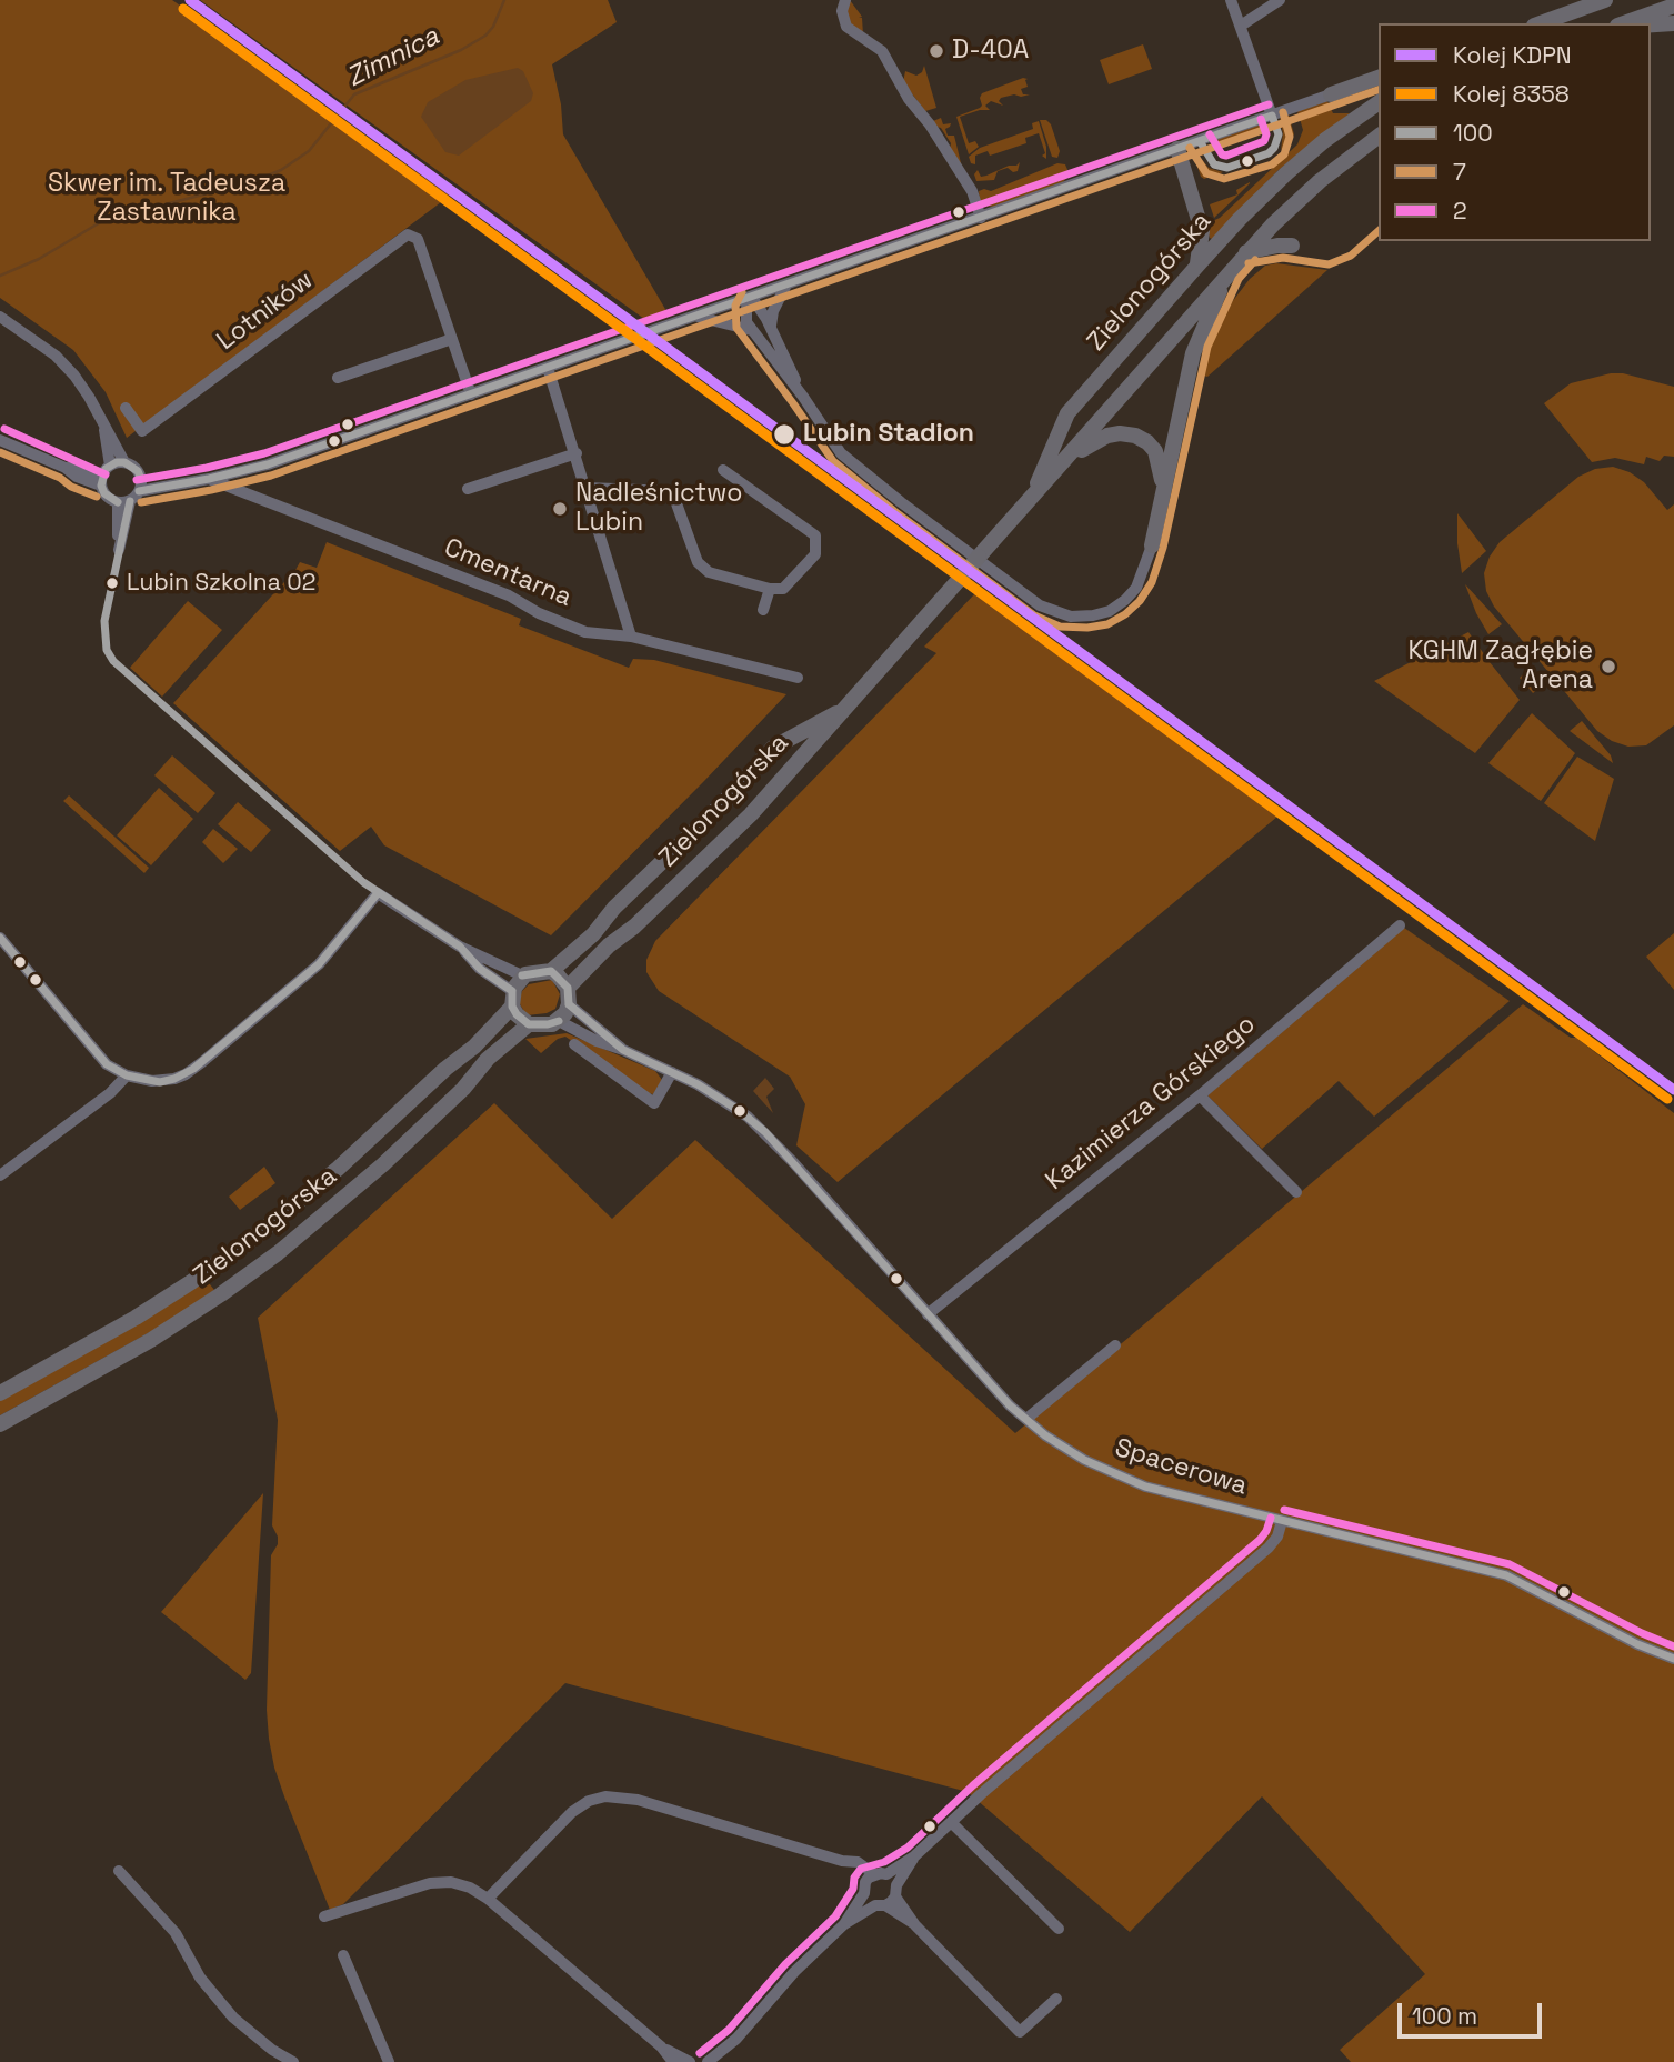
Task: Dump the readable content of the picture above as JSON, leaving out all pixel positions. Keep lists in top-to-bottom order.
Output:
{
  "streets": {
    "main road": ["Zielonogórska"],
    "street": [
      "Lotników",
      "Cmentarna",
      "Kazimierza Górskiego",
      "Spacerowa"
    ]
  },
  "crossings": [
    ["Zielonogórska", "Spacerowa"],
    ["Kazimierza Górskiego", "Spacerowa"]
  ],
  "water": ["Zimnica"],
  "parks": ["Skwer im. Tadeusza Zastawnika"],
  "places": [
    "D-40A",
    "Lubin Stadion",
    "Nadleśnictwo Lubin",
    "Lubin Szkolna 02",
    "KGHM Zagłębie Arena"
  ],
  "lines": [
    "rail line KDPN",
    "rail line 8358",
    "transit line 7",
    "transit line 2",
    "transit line 100"
  ],
  "legend": [
    "Kolej KDPN",
    "Kolej 8358",
    "100",
    "7",
    "2"
  ],
  "scale_bar": "100 m"
}
